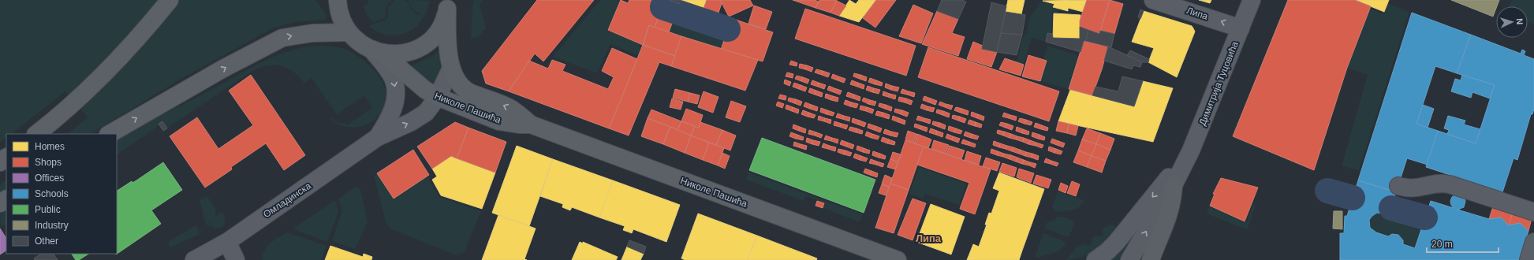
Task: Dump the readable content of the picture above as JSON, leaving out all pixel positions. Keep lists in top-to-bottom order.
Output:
{
  "streets": {
    "main road": ["Николе Пашића"],
    "street": ["Липа", "Димитрија Туцовића", "Омладинска"]
  },
  "crossings": [
    ["Липа", "Димитрија Туцовића"],
    ["Николе Пашића", "Омладинска"]
  ],
  "one_way": ["Липа"],
  "districts": ["Липа"],
  "legend": [
    "Homes",
    "Shops",
    "Offices",
    "Schools",
    "Public",
    "Industry",
    "Other"
  ],
  "scale_bar": "20 m",
  "north": "right"
}
